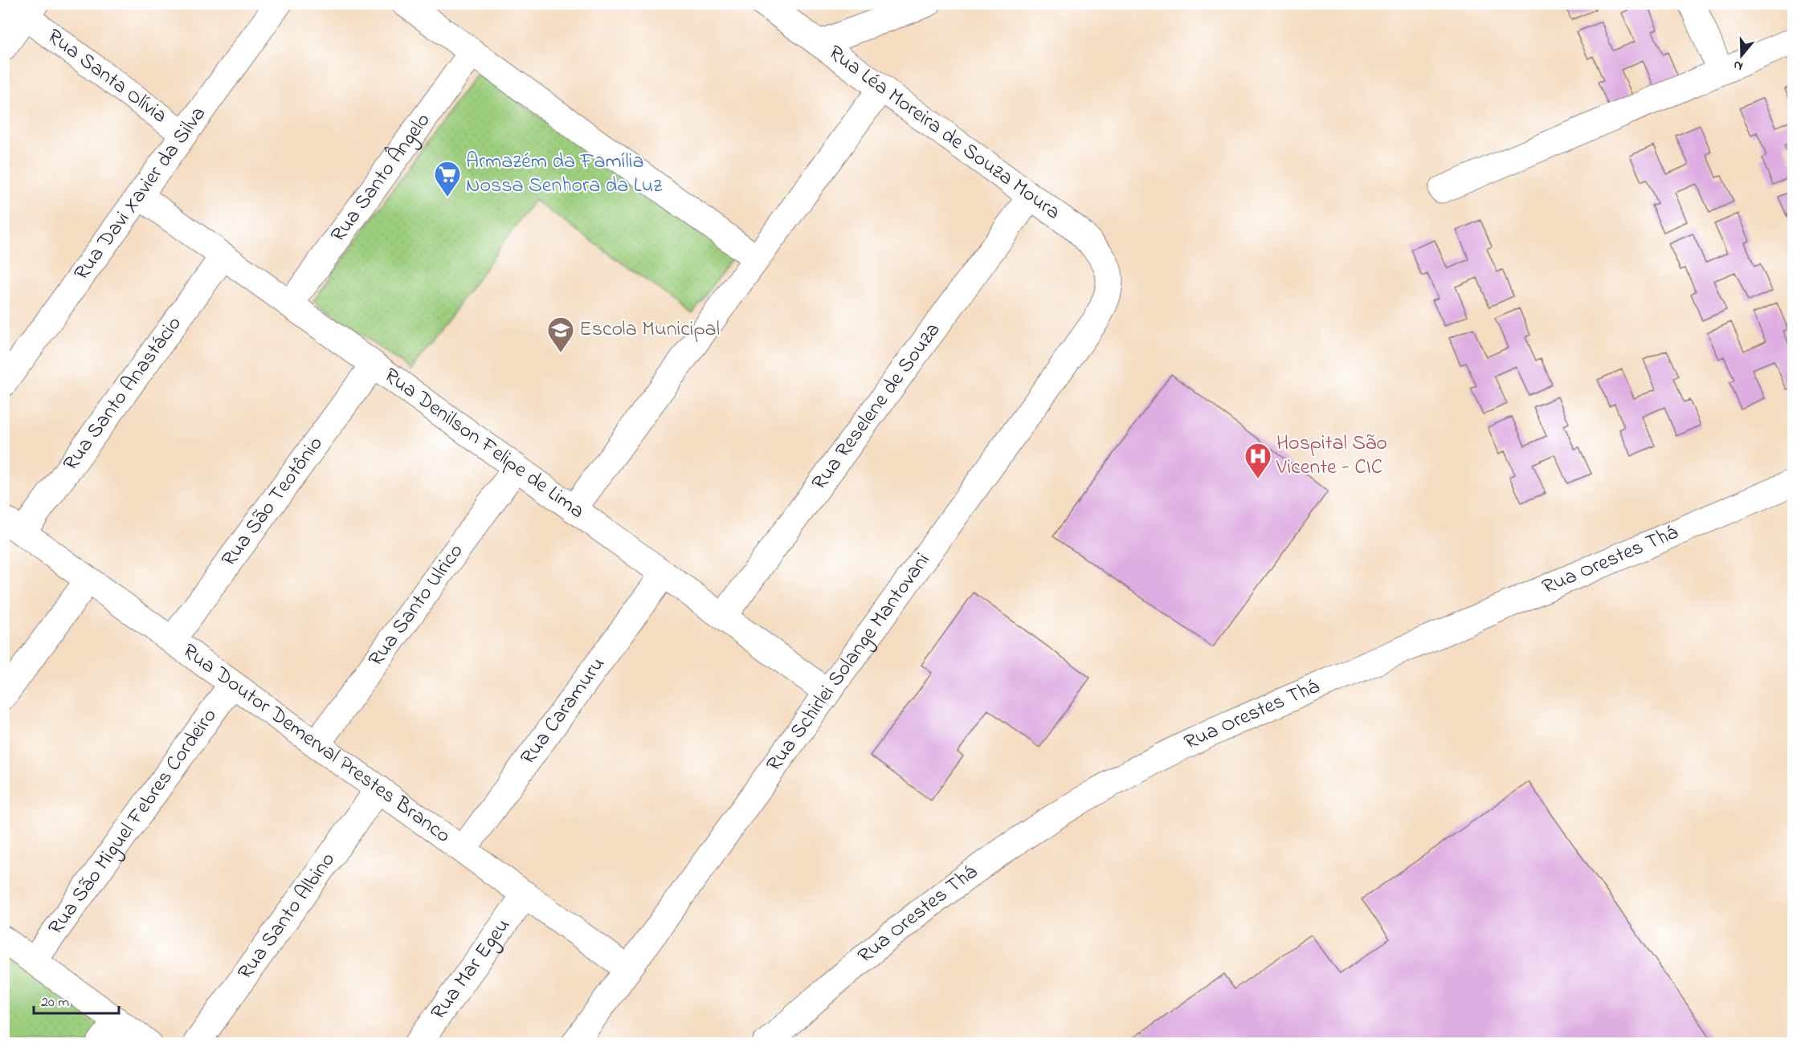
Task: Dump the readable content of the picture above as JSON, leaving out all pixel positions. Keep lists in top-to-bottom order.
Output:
{
  "streets": {
    "street": [
      "Rua Santa Olívia",
      "Rua Léa Moreira de Souza Moura",
      "Rua Santo Ângelo",
      "Rua Davi Xavier da Silva",
      "Rua Santo Anastácio",
      "Rua Reselene de Souza",
      "Rua Denilson Felipe de Lima",
      "Rua São Teotônio",
      "Rua Orestes Thá",
      "Rua Santo Ulrico",
      "Rua Schirlei Solange Mantovani",
      "Rua Caramuru",
      "Rua Doutor Demerval Prestes Branco",
      "Rua São Miguel Febres Cordeiro",
      "Rua Santo Albino",
      "Rua Mar Egeu"
    ]
  },
  "crossings": [
    ["Rua Santa Olívia", "Rua Davi Xavier da Silva"],
    ["Rua Léa Moreira de Souza Moura", "Rua Reselene de Souza"],
    ["Rua Léa Moreira de Souza Moura", "Rua Schirlei Solange Mantovani"],
    ["Rua Santo Ângelo", "Rua Denilson Felipe de Lima"],
    ["Rua Davi Xavier da Silva", "Rua Denilson Felipe de Lima"],
    ["Rua Santo Anastácio", "Rua Denilson Felipe de Lima"],
    ["Rua Santo Anastácio", "Rua Doutor Demerval Prestes Branco"],
    ["Rua Reselene de Souza", "Rua Denilson Felipe de Lima"],
    ["Rua Denilson Felipe de Lima", "Rua São Teotônio"],
    ["Rua Denilson Felipe de Lima", "Rua Santo Ulrico"],
    ["Rua Denilson Felipe de Lima", "Rua Schirlei Solange Mantovani"],
    ["Rua Denilson Felipe de Lima", "Rua Caramuru"],
    ["Rua São Teotônio", "Rua Doutor Demerval Prestes Branco"],
    ["Rua Santo Ulrico", "Rua Doutor Demerval Prestes Branco"],
    ["Rua Schirlei Solange Mantovani", "Rua Doutor Demerval Prestes Branco"],
    ["Rua Caramuru", "Rua Doutor Demerval Prestes Branco"],
    ["Rua Doutor Demerval Prestes Branco", "Rua São Miguel Febres Cordeiro"],
    ["Rua Doutor Demerval Prestes Branco", "Rua Santo Albino"],
    ["Rua Doutor Demerval Prestes Branco", "Rua Mar Egeu"]
  ],
  "places": {
    "supermarket": ["Armazém da Família Nossa Senhora da Luz"],
    "school or university": ["Escola Municipal"],
    "hospital": ["Hospital São Vicente - CIC"]
  },
  "scale_bar": "20 m",
  "north": "bottom"
}
